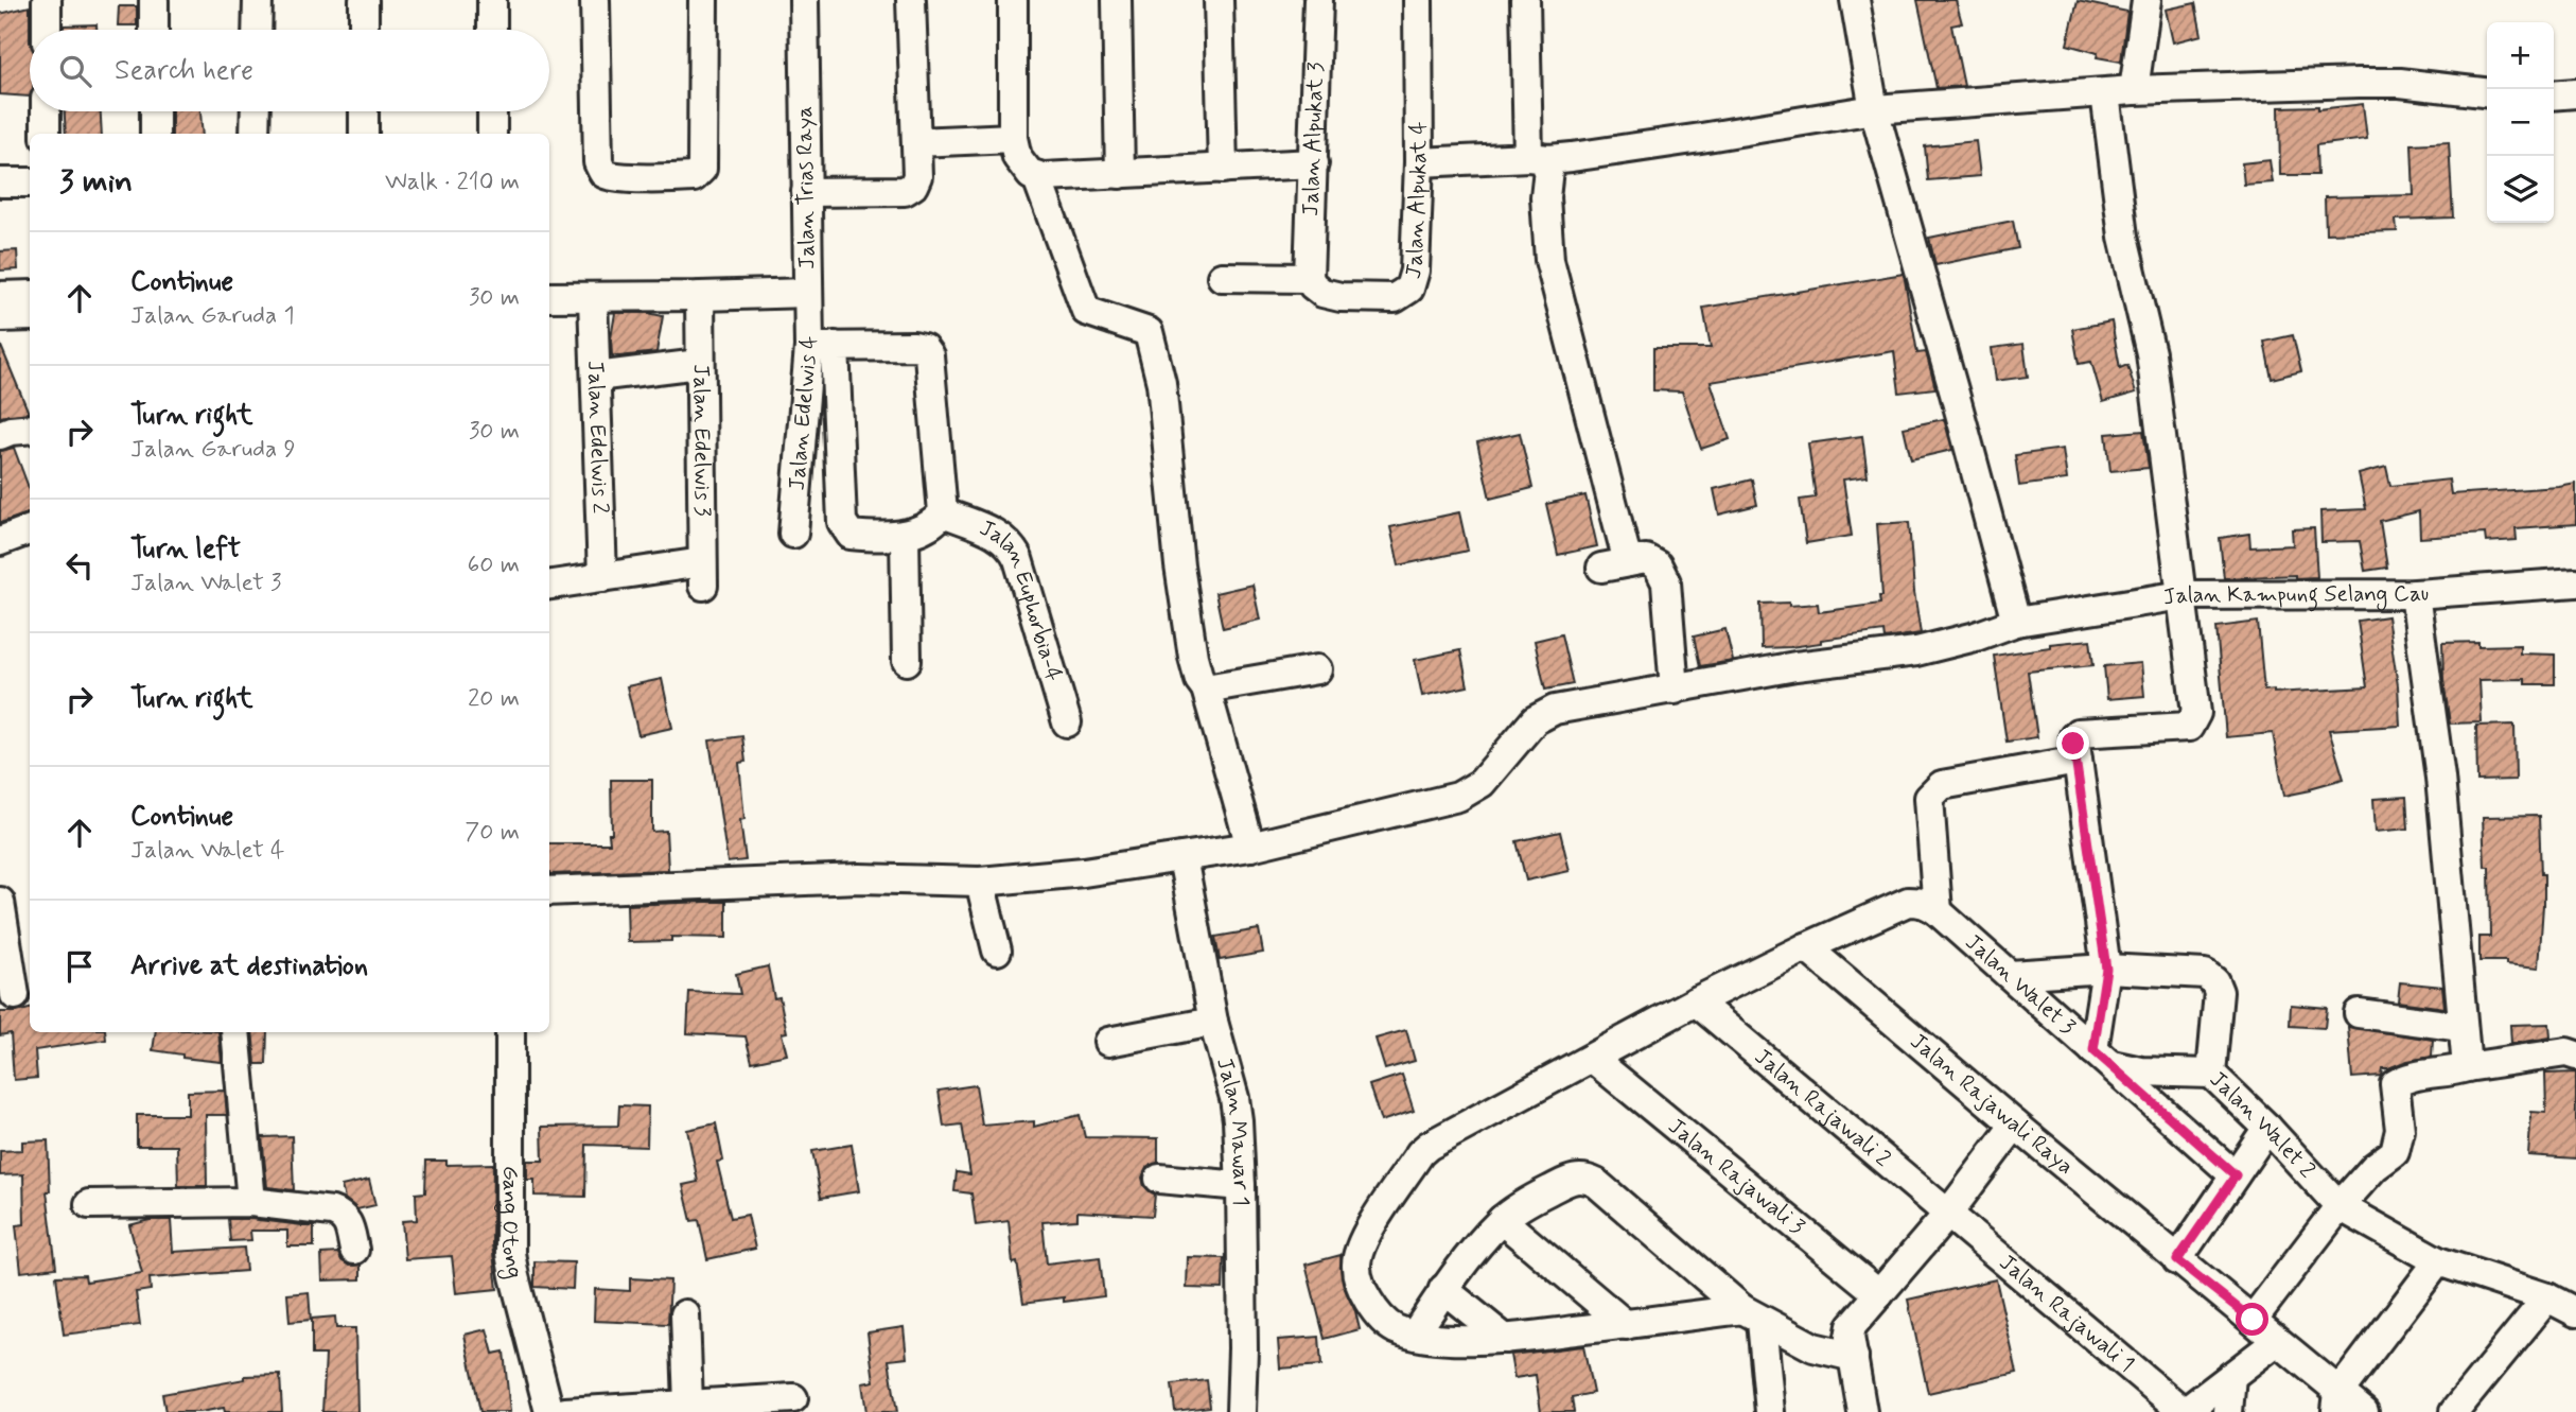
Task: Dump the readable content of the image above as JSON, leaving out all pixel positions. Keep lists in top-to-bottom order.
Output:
{
  "streets": {
    "street": [
      "Jalan Alpukat 3",
      "Jalan Trias Raya",
      "Jalan Alpukat 4",
      "Jalan Edelwis 4",
      "Jalan Edelwis 2",
      "Jalan Edelwis 3",
      "Jalan Kampung Selang Cau",
      "Jalan Euphorbia-4",
      "Jalan Walet 3",
      "Jalan Rajawali Raya",
      "Jalan Rajawali 2",
      "Jalan Walet 2",
      "Jalan Mawar 1",
      "Jalan Rajawali 3",
      "Gang Otong",
      "Jalan Rajawali 1"
    ]
  },
  "crossings": [
    ["Jalan Alpukat 3", "Jalan Alpukat 4"],
    ["Jalan Trias Raya", "Jalan Edelwis 4"],
    ["Jalan Trias Raya", "Jalan Edelwis 2"],
    ["Jalan Trias Raya", "Jalan Edelwis 3"],
    ["Jalan Edelwis 2", "Jalan Edelwis 3"],
    ["Jalan Kampung Selang Cau", "Jalan Mawar 1"],
    ["Jalan Walet 3", "Jalan Walet 2"],
    ["Jalan Rajawali 2", "Jalan Rajawali 1"]
  ],
  "page": {
    "map_buttons": ["+", "−"],
    "search": "Search here",
    "heading": ["3 min", "Walk · 210 m"],
    "list": [
      ["Continue", "Jalan Garuda 1", "30 m"],
      ["Turn right", "Jalan Garuda 9", "30 m"],
      ["Turn left", "Jalan Walet 3", "60 m"],
      ["Turn right", "20 m"],
      ["Continue", "Jalan Walet 4", "70 m"],
      "Arrive at destination"
    ]
  }
}
